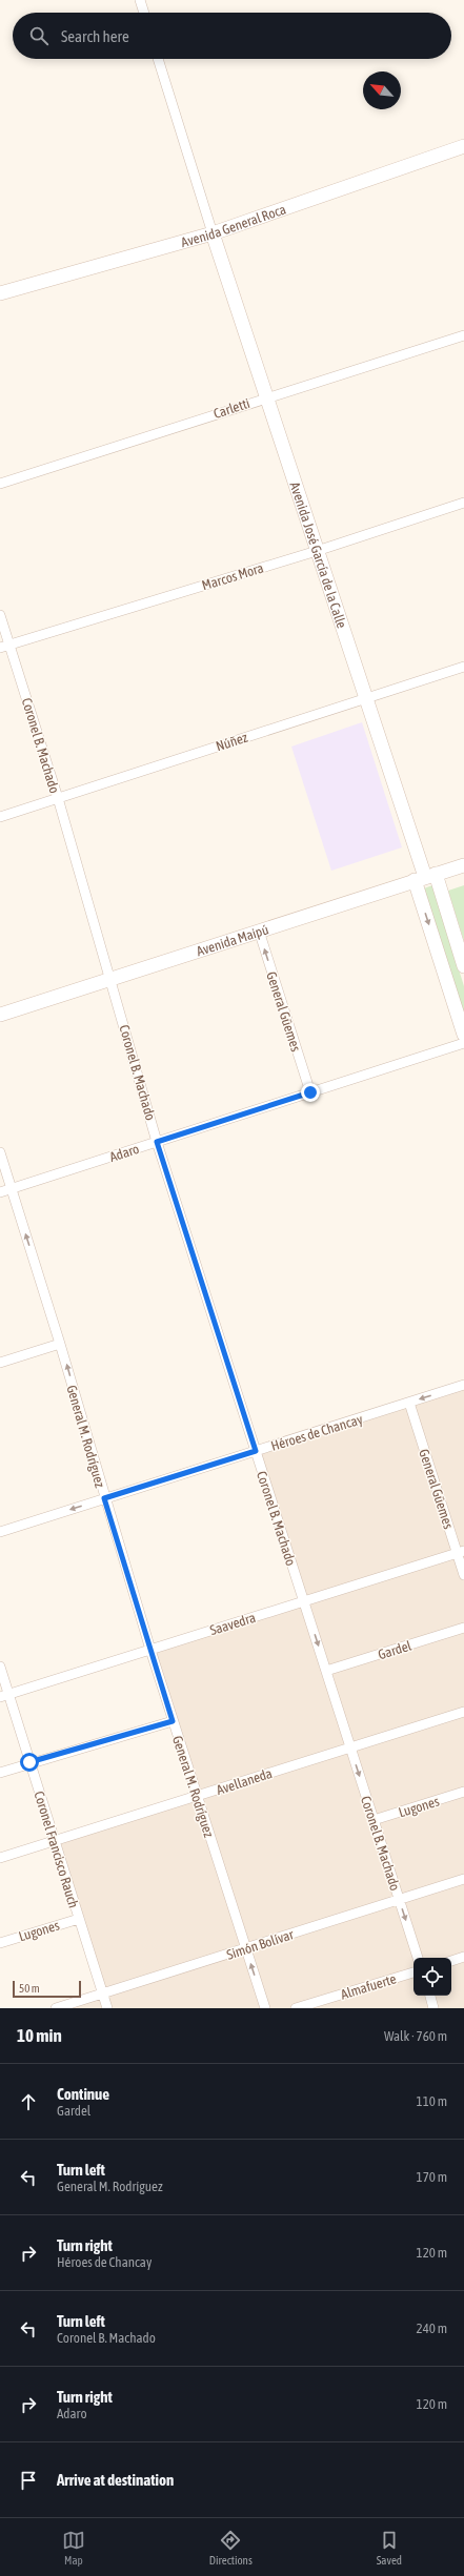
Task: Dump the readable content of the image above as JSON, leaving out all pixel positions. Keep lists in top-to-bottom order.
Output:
{
  "streets": {
    "main road": ["Avenida General Roca", "Avenida José García de la Calle", "Avenida Maipú"],
    "street": [
      "Carletti",
      "Marcos Mora",
      "Núñez",
      "Coronel B. Machado",
      "General Güemes",
      "Adaro",
      "Héroes de Chancay",
      "General M. Rodríguez",
      "Saavedra",
      "Gardel",
      "Avellaneda",
      "Lugones",
      "Coronel Francisco Rauch",
      "Simón Bolívar",
      "Almafuerte"
    ]
  },
  "crossings": [
    ["Avenida General Roca", "Avenida José García de la Calle"],
    ["Carletti", "Avenida José García de la Calle"],
    ["Avenida José García de la Calle", "Marcos Mora"],
    ["Avenida José García de la Calle", "Núñez"],
    ["Avenida José García de la Calle", "Avenida Maipú"],
    ["Marcos Mora", "Coronel B. Machado"],
    ["Núñez", "Coronel B. Machado"],
    ["Coronel B. Machado", "Avenida Maipú"],
    ["Coronel B. Machado", "Adaro"],
    ["Coronel B. Machado", "Héroes de Chancay"],
    ["Coronel B. Machado", "Saavedra"],
    ["Coronel B. Machado", "Gardel"],
    ["Coronel B. Machado", "Avellaneda"],
    ["Coronel B. Machado", "Lugones"],
    ["Coronel B. Machado", "Simón Bolívar"],
    ["Avenida Maipú", "General Güemes"],
    ["General Güemes", "Adaro"],
    ["General Güemes", "Héroes de Chancay"],
    ["General Güemes", "Saavedra"],
    ["Adaro", "General M. Rodríguez"],
    ["Héroes de Chancay", "General M. Rodríguez"],
    ["General M. Rodríguez", "Saavedra"],
    ["General M. Rodríguez", "Avellaneda"],
    ["General M. Rodríguez", "Simón Bolívar"],
    ["Saavedra", "Coronel Francisco Rauch"],
    ["Avellaneda", "Coronel Francisco Rauch"],
    ["Lugones", "Coronel Francisco Rauch"],
    ["Coronel Francisco Rauch", "Simón Bolívar"]
  ],
  "one_way": ["General Güemes", "General M. Rodríguez"],
  "scale_bar": "50 m",
  "north": "top left",
  "page": {
    "search": "Search here",
    "scale": "50 m",
    "heading": ["10 min", "Walk · 760 m"],
    "list": [
      ["Continue", "Gardel", "110 m"],
      ["Turn left", "General M. Rodríguez", "170 m"],
      ["Turn right", "Héroes de Chancay", "120 m"],
      ["Turn left", "Coronel B. Machado", "240 m"],
      ["Turn right", "Adaro", "120 m"],
      "Arrive at destination"
    ],
    "nav": ["Map", "Directions", "Saved"]
  }
}
